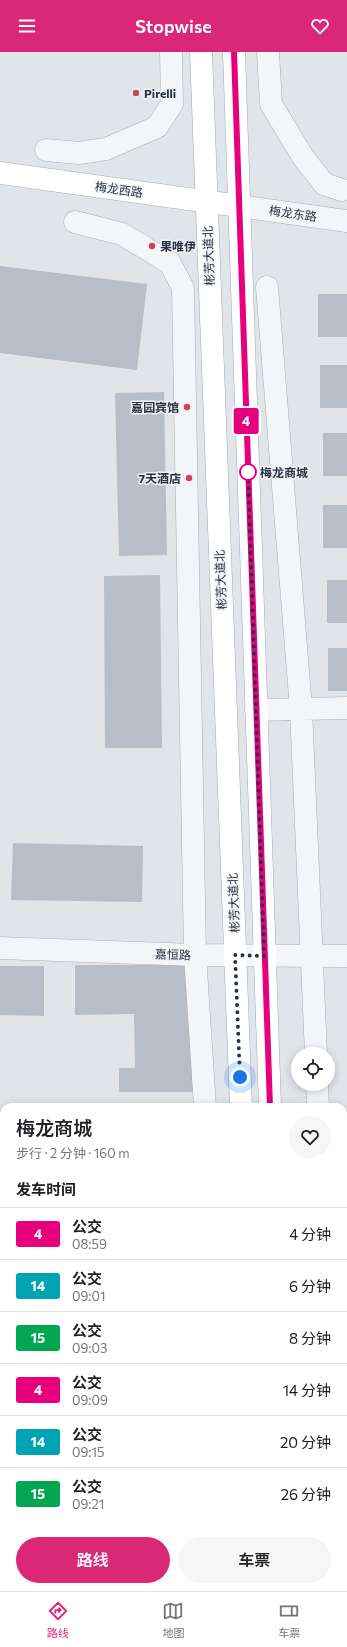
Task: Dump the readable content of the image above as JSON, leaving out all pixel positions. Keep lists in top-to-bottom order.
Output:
{
  "streets": {
    "main road": ["梅龙西路", "彬芳大道北"],
    "street": ["梅龙东路", "嘉恒路"]
  },
  "crossings": [
    ["梅龙西路", "梅龙东路"],
    ["梅龙西路", "彬芳大道北"],
    ["彬芳大道北", "嘉恒路"]
  ],
  "places": [
    "Pirelli",
    "果唯伊",
    "嘉园宾馆",
    "梅龙商城",
    "7天酒店"
  ],
  "lines": ["bus line 4"],
  "page": {
    "header": "Stopwise",
    "on_map": "4",
    "heading": [
      ["梅龙商城", "步行 · 2 分钟 · 160 m"],
      "发车时间"
    ],
    "list": [
      {
        "mark": "4",
        "name": "公交",
        "note": "08:59",
        "value": "4 分钟"
      },
      {
        "mark": "14",
        "name": "公交",
        "note": "09:01",
        "value": "6 分钟"
      },
      {
        "mark": "15",
        "name": "公交",
        "note": "09:03",
        "value": "8 分钟"
      },
      {
        "mark": "4",
        "name": "公交",
        "note": "09:09",
        "value": "14 分钟"
      },
      {
        "mark": "14",
        "name": "公交",
        "note": "09:15",
        "value": "20 分钟"
      },
      {
        "mark": "15",
        "name": "公交",
        "note": "09:21",
        "value": "26 分钟"
      }
    ],
    "buttons": ["路线", "车票"],
    "tabs": ["路线", "地图", "车票"]
  }
}
